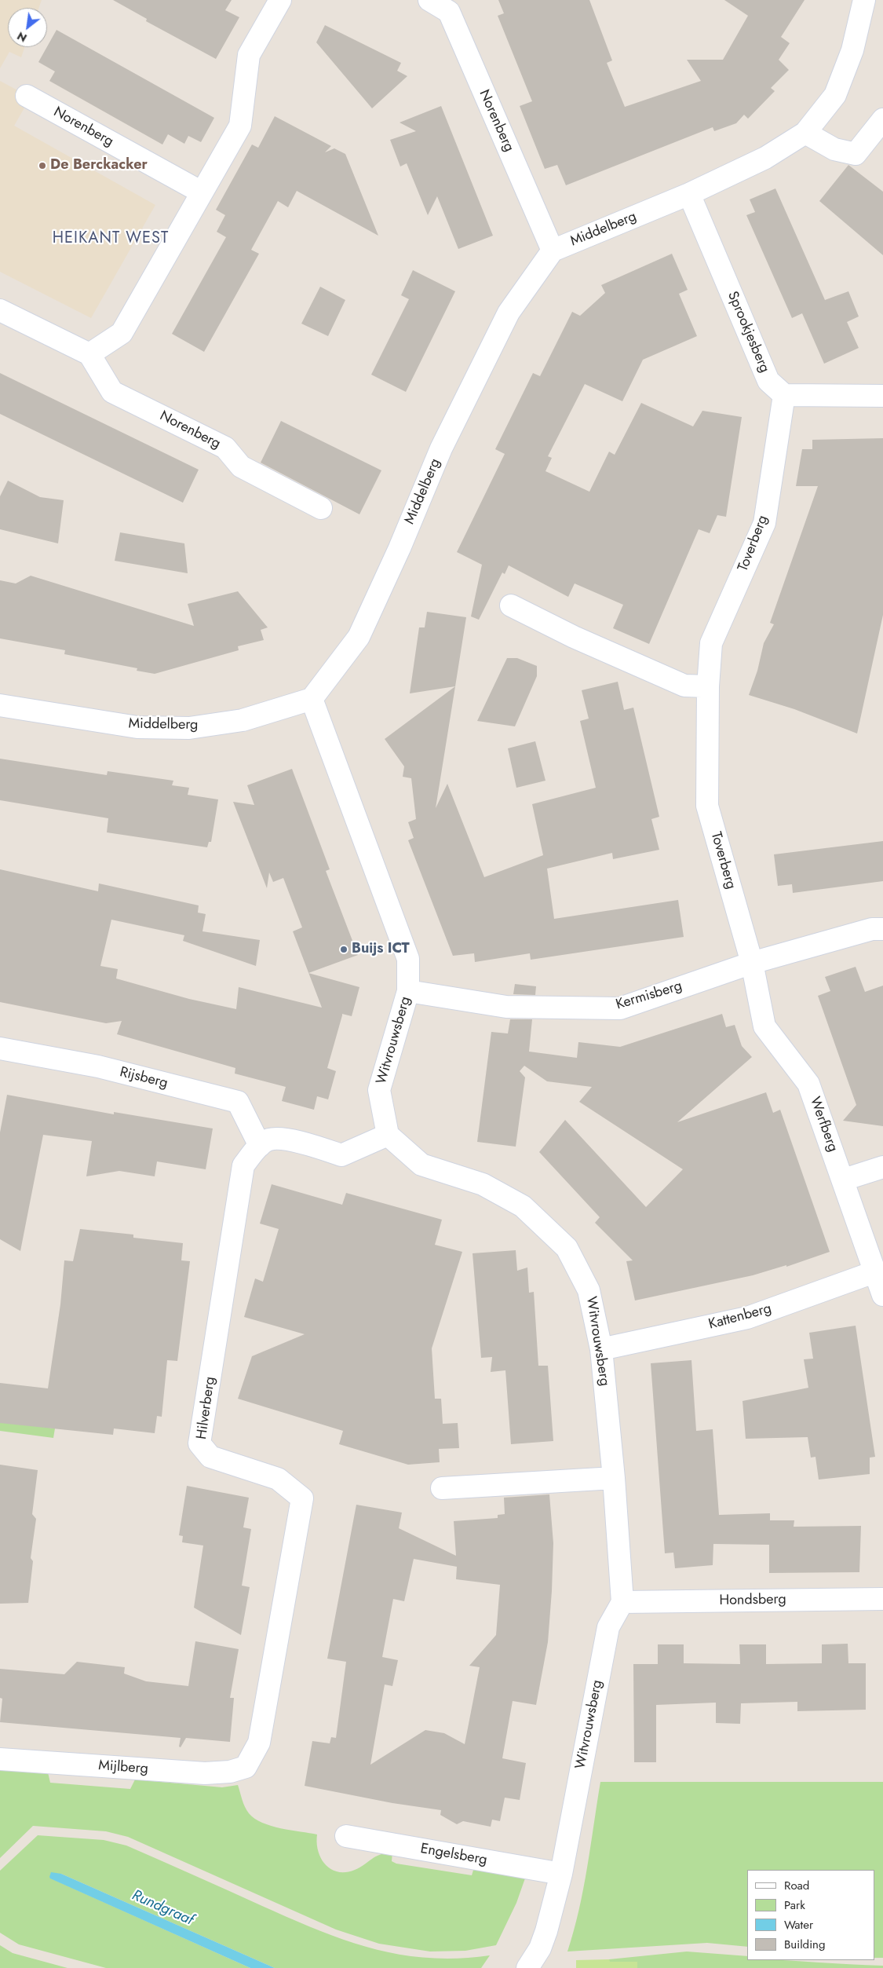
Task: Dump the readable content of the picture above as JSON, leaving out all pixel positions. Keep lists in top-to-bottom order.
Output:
{
  "streets": {
    "street": [
      "Norenberg",
      "Middelberg",
      "Sprookjesberg",
      "Toverberg",
      "Kermisberg",
      "Witvrouwsberg",
      "Rijsberg",
      "Werfberg",
      "Kattenberg",
      "Hilverberg",
      "Hondsberg",
      "Mijlberg",
      "Engelsberg"
    ]
  },
  "crossings": [
    ["Norenberg", "Middelberg"],
    ["Middelberg", "Sprookjesberg"],
    ["Middelberg", "Witvrouwsberg"],
    ["Sprookjesberg", "Toverberg"],
    ["Toverberg", "Kermisberg"],
    ["Toverberg", "Werfberg"],
    ["Kermisberg", "Witvrouwsberg"],
    ["Kermisberg", "Werfberg"],
    ["Witvrouwsberg", "Kattenberg"],
    ["Witvrouwsberg", "Hondsberg"],
    ["Witvrouwsberg", "Engelsberg"],
    ["Rijsberg", "Hilverberg"],
    ["Werfberg", "Kattenberg"],
    ["Hilverberg", "Mijlberg"]
  ],
  "districts": ["HEIKANT WEST"],
  "water": ["Rundgraaf"],
  "places": ["De Berckacker", "Buijs ICT"],
  "legend": [
    "Road",
    "Park",
    "Water",
    "Building"
  ],
  "north": "bottom left"
}
